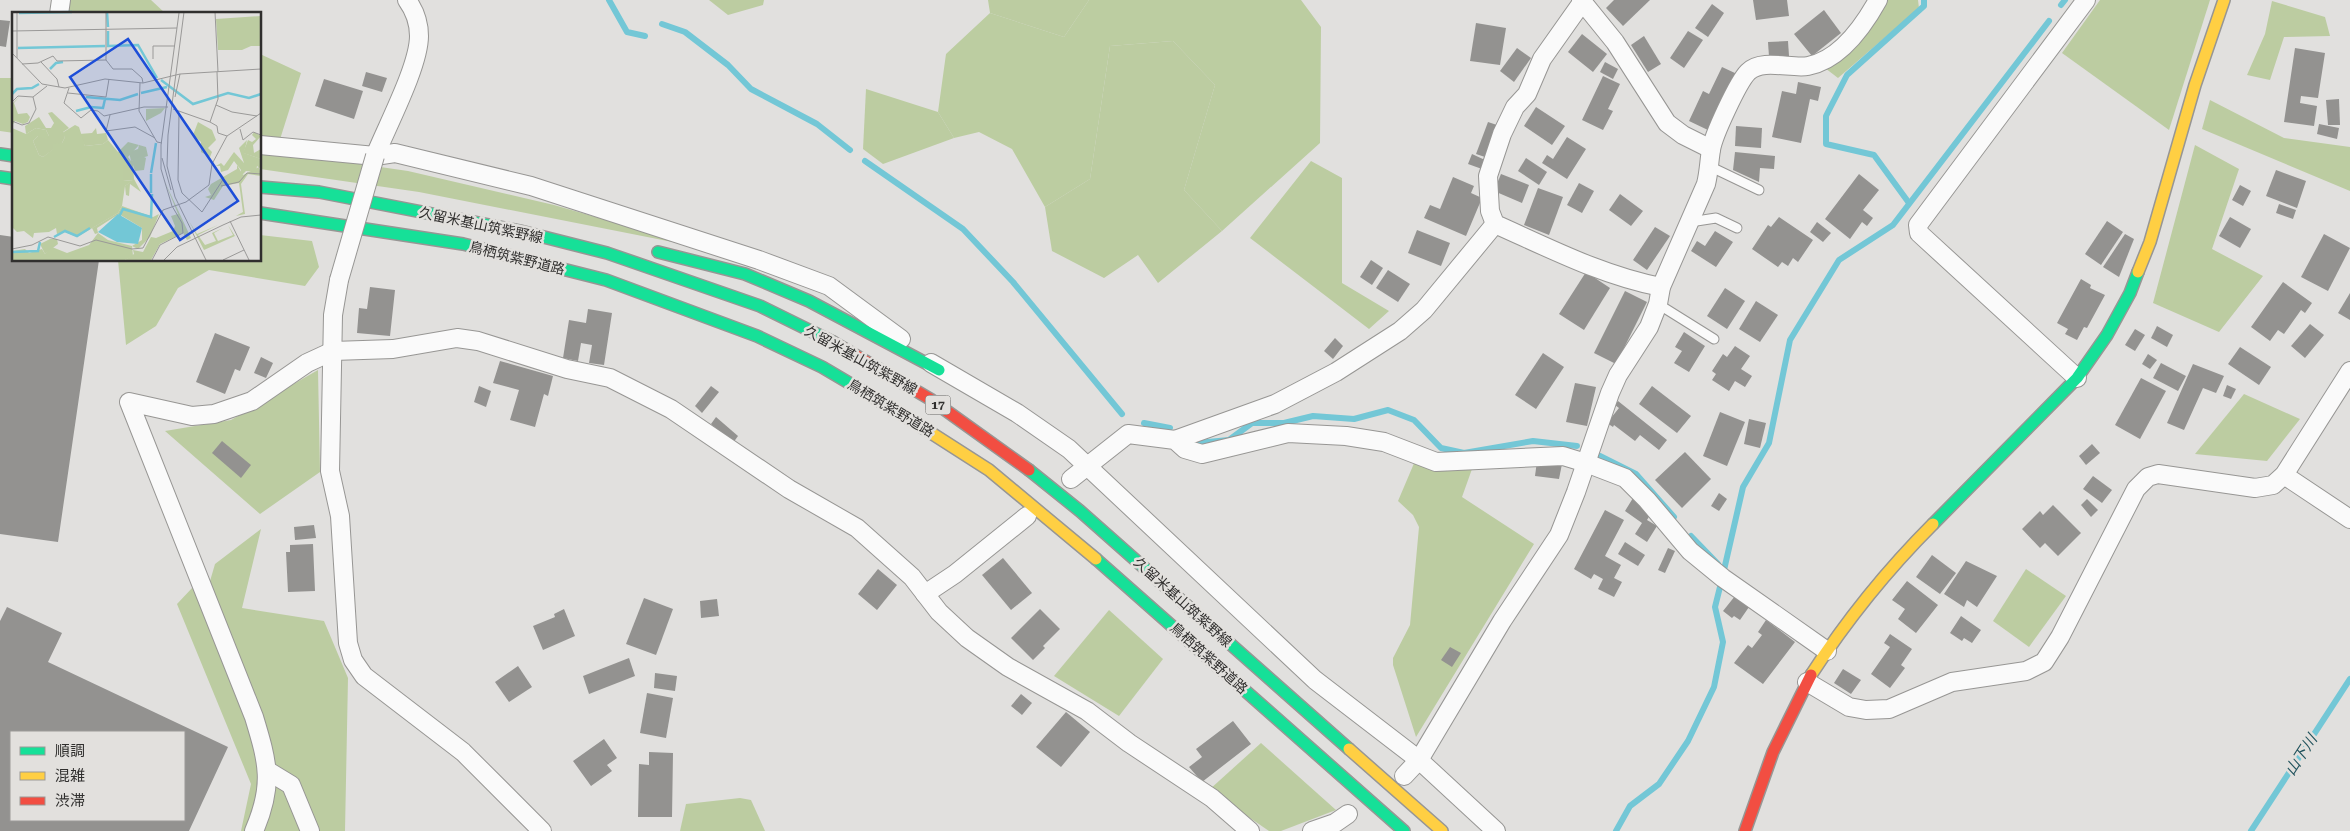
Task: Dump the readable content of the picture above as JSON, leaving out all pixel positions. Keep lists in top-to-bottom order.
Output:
{
  "streets": {
    "main road": ["久留米基山筑紫野線", "鳥栖筑紫野道路", "17"]
  },
  "water": ["山下川"],
  "legend": ["順調", "混雑", "渋滞"]
}
